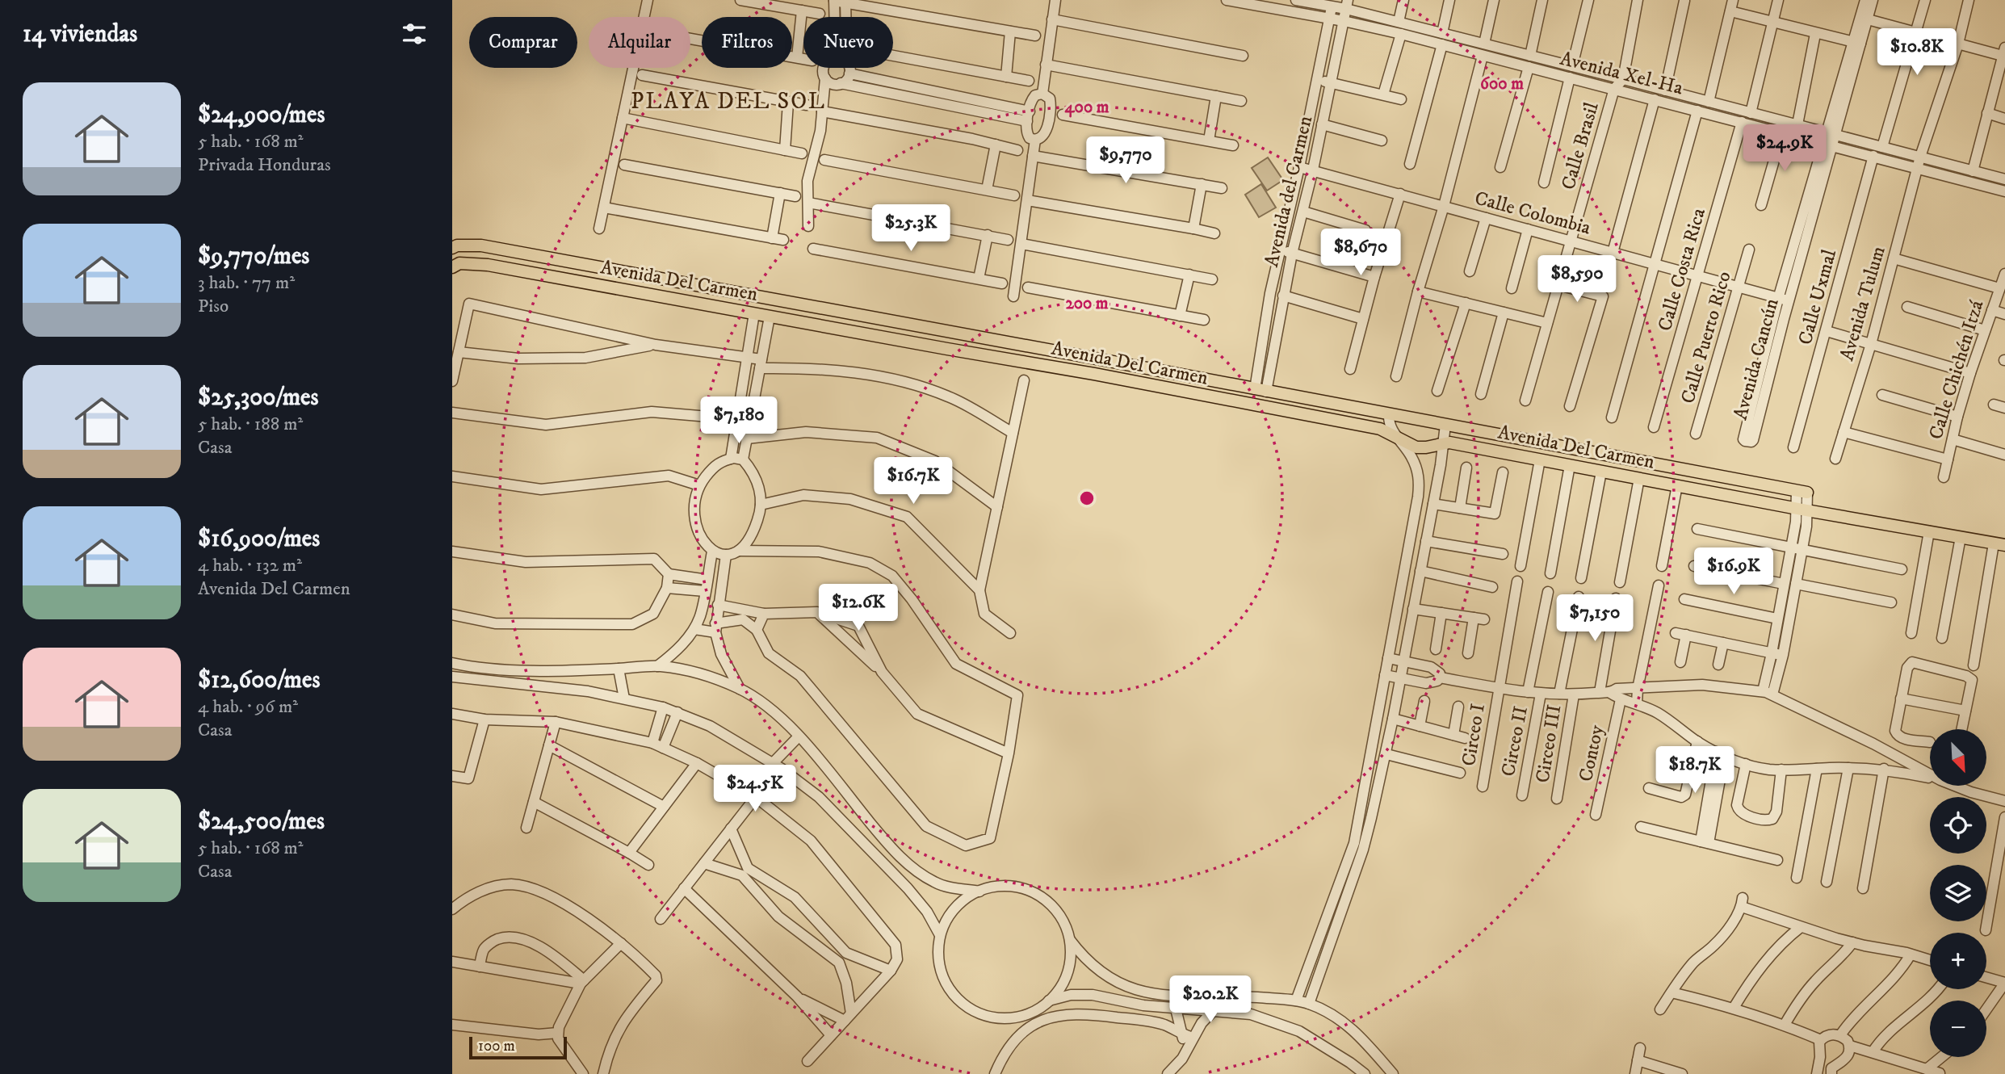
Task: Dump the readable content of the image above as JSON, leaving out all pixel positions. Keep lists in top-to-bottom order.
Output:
{
  "streets": {
    "main road": ["Avenida Del Carmen"],
    "street": [
      "Avenida Xel-Ha",
      "Calle Brasil",
      "Avenida del Carmen",
      "Calle Colombia",
      "Calle Costa Rica",
      "Calle Uxmal",
      "Avenida Tulum",
      "Calle Puerto Rico",
      "Avenida Cancún",
      "Calle Chichén Itzá",
      "Circeo I",
      "Circeo II",
      "Circeo III",
      "Contoy"
    ]
  },
  "crossings": [
    ["Avenida Xel-Ha", "Calle Brasil"],
    ["Avenida Xel-Ha", "Avenida del Carmen"],
    ["Avenida Xel-Ha", "Calle Costa Rica"],
    ["Avenida Xel-Ha", "Calle Uxmal"],
    ["Avenida Xel-Ha", "Avenida Tulum"],
    ["Avenida Xel-Ha", "Avenida Cancún"],
    ["Calle Brasil", "Calle Colombia"],
    ["Avenida del Carmen", "Calle Colombia"],
    ["Avenida del Carmen", "Avenida Del Carmen"],
    ["Calle Colombia", "Calle Costa Rica"],
    ["Calle Colombia", "Calle Puerto Rico"],
    ["Calle Colombia", "Avenida Cancún"]
  ],
  "districts": ["PLAYA DEL SOL"],
  "scale_bar": "100 m",
  "north": "bottom right",
  "page": {
    "heading": "14 viviendas",
    "chip": [
      "Comprar",
      "Alquilar",
      "Filtros",
      "Nuevo"
    ],
    "price": [
      "$10.8K",
      "$24.9K",
      "$9,770",
      "$25.3K",
      "$8,670",
      "$8,590",
      "$7,180",
      "$16.7K",
      "$16.9K",
      "$12.6K",
      "$7,150",
      "$18.7K",
      "$24.5K",
      "$20.2K"
    ],
    "list": [
      {
        "name": "$24,900/mes",
        "note": "5 hab. · 168 m² · Privada Honduras"
      },
      {
        "name": "$9,770/mes",
        "note": "3 hab. · 77 m² · Piso"
      },
      {
        "name": "$25,300/mes",
        "note": "5 hab. · 188 m² · Casa"
      },
      {
        "name": "$16,900/mes",
        "note": "4 hab. · 132 m² · Avenida Del Carmen"
      },
      {
        "name": "$12,600/mes",
        "note": "4 hab. · 96 m² · Casa"
      },
      {
        "name": "$24,500/mes",
        "note": "5 hab. · 168 m² · Casa"
      }
    ],
    "map_buttons": ["+", "−"],
    "scale": "100 m"
  },
  "rings": ["600 m", "400 m", "200 m"]
}
